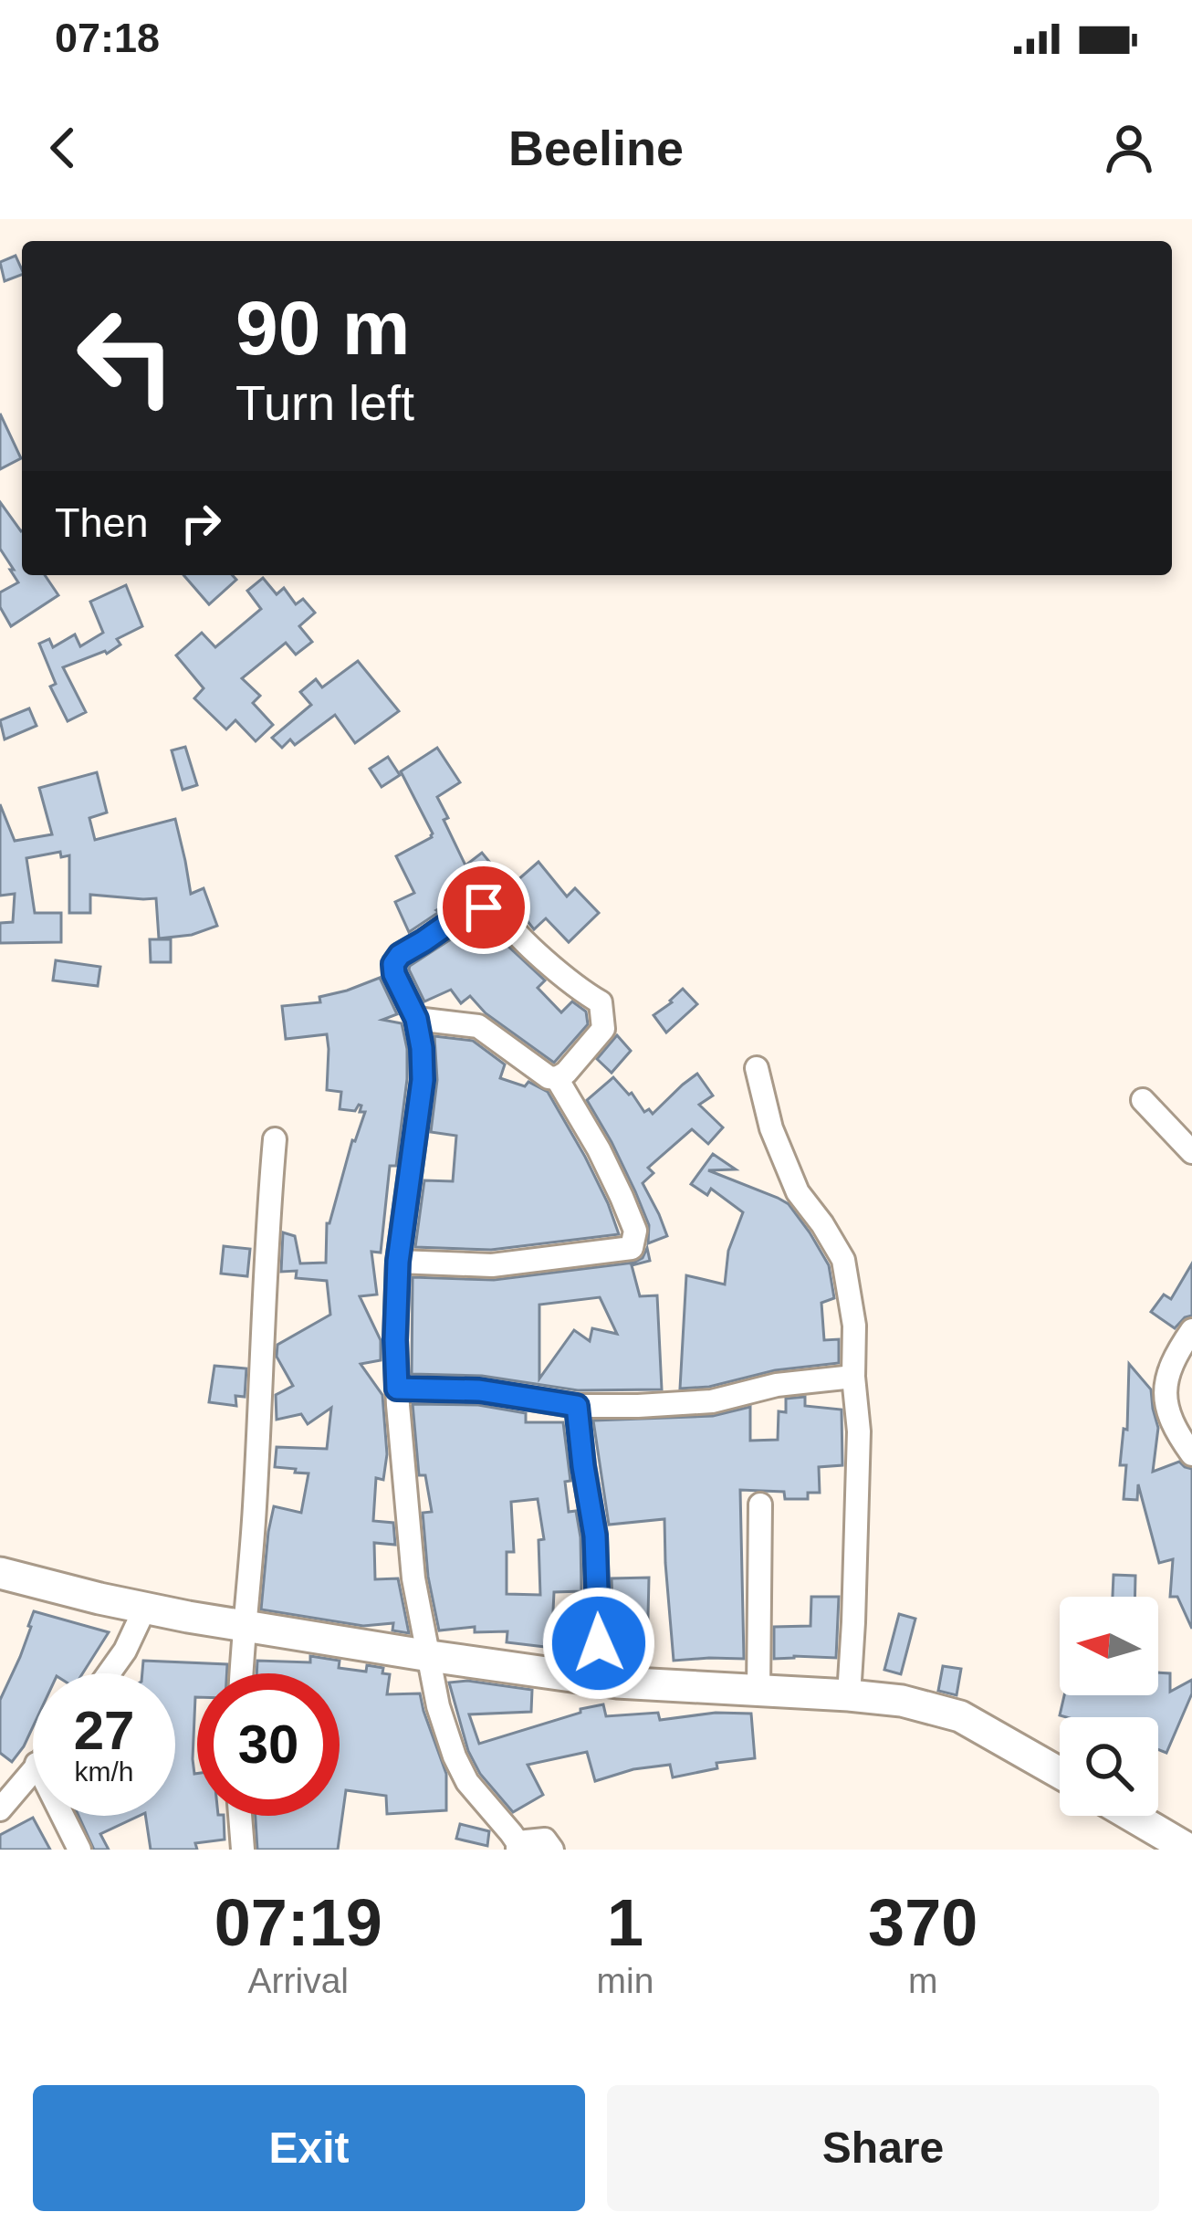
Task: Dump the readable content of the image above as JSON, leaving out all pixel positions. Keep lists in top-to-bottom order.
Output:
{
  "north": "left",
  "page": {
    "status": "07:18",
    "header": "Beeline",
    "turn": ["90 m", "Turn left"],
    "then": "Then",
    "speed": "27 km/h",
    "limit": "30",
    "eta": [
      "07:19",
      "Arrival",
      "1",
      "min",
      "370",
      "m"
    ],
    "buttons": ["Exit", "Share"]
  }
}
